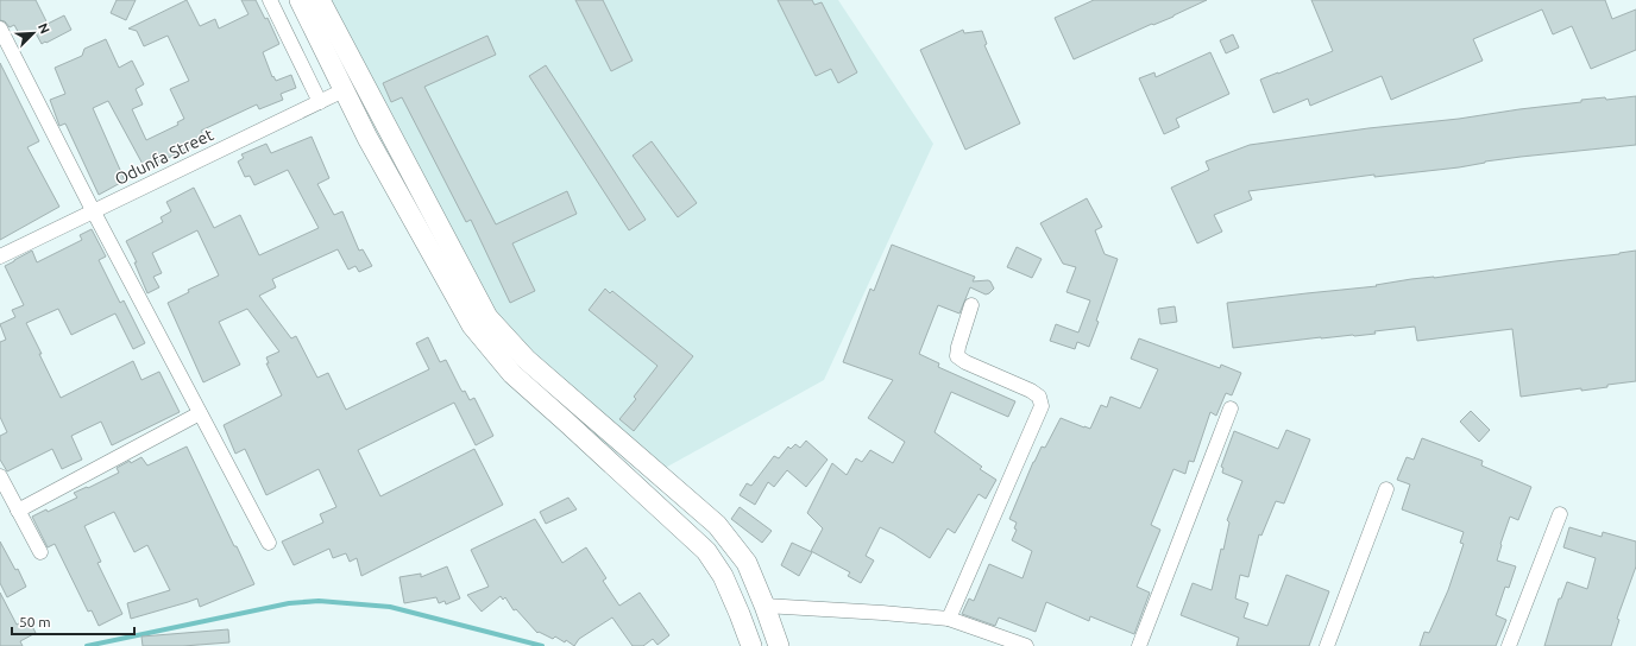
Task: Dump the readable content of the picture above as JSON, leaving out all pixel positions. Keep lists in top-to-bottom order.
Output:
{
  "streets": {
    "street": ["Odunfa Street"]
  },
  "scale_bar": "50 m",
  "north": "top right"
}
